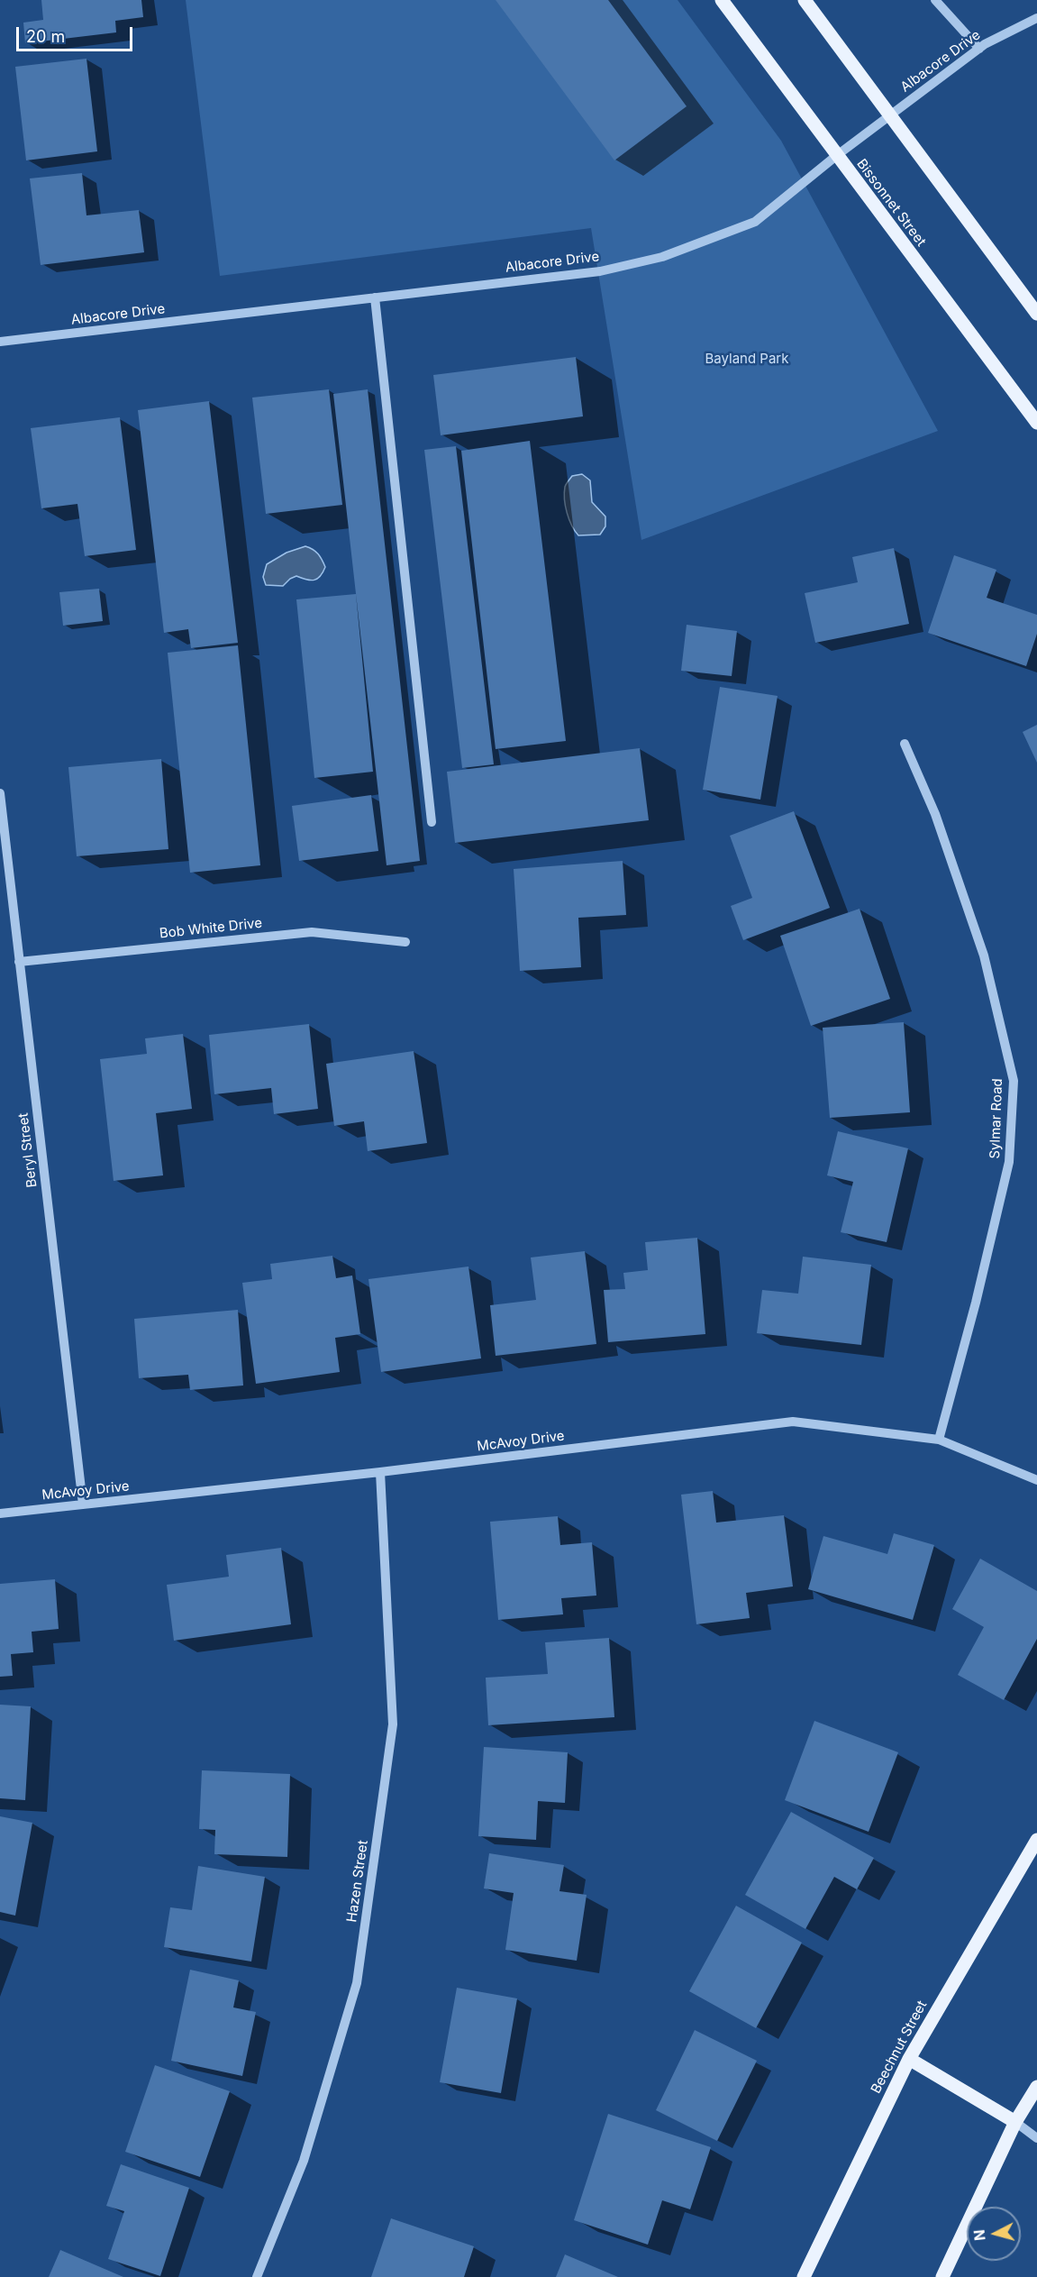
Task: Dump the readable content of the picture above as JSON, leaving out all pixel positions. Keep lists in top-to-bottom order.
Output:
{
  "streets": {
    "main road": ["Bissonnet Street", "Beechnut Street"],
    "street": [
      "Albacore Drive",
      "Bob White Drive",
      "Sylmar Road",
      "Beryl Street",
      "McAvoy Drive",
      "Hazen Street"
    ]
  },
  "crossings": [
    ["Albacore Drive", "Bissonnet Street"],
    ["Bob White Drive", "Beryl Street"],
    ["Sylmar Road", "McAvoy Drive"],
    ["Beryl Street", "McAvoy Drive"],
    ["McAvoy Drive", "Hazen Street"]
  ],
  "parks": ["Bayland Park"],
  "scale_bar": "20 m",
  "north": "left"
}
